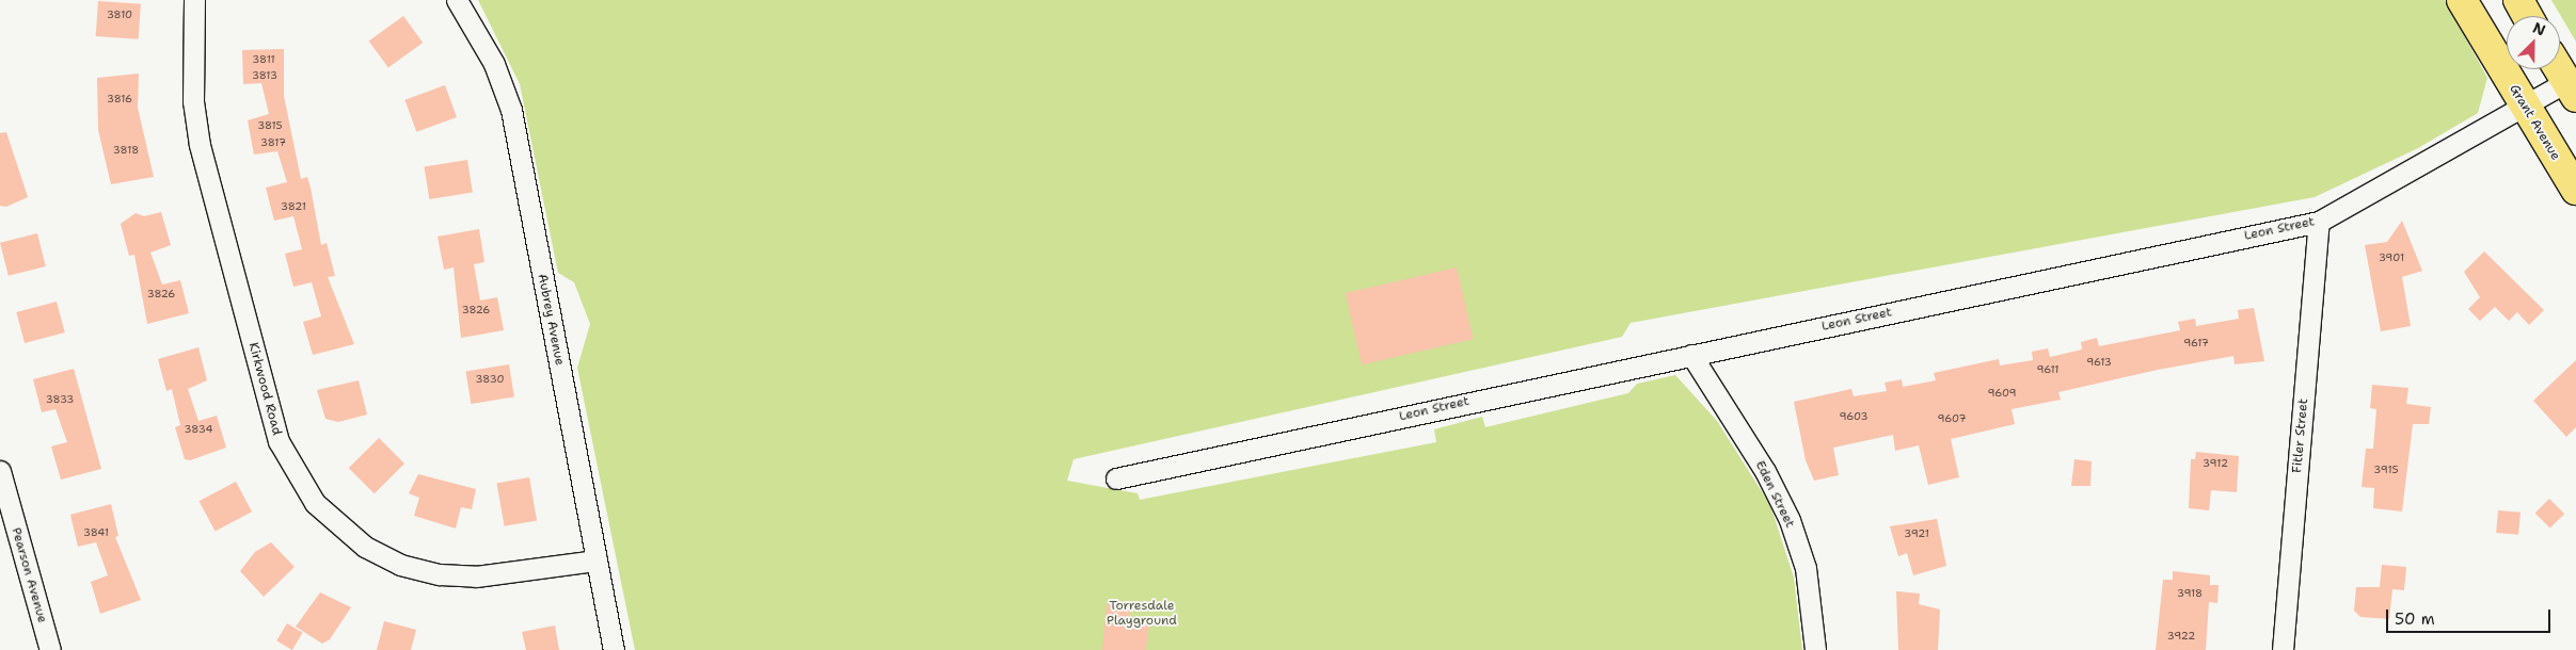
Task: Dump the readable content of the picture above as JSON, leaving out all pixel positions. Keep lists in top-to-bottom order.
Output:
{
  "streets": {
    "main road": ["Grant Avenue"],
    "street": [
      "Leon Street",
      "Aubrey Avenue",
      "Kirkwood Road",
      "Fitler Street",
      "Eden Street",
      "Pearson Avenue"
    ]
  },
  "crossings": [
    ["Grant Avenue", "Leon Street"],
    ["Leon Street", "Fitler Street"],
    ["Leon Street", "Eden Street"],
    ["Aubrey Avenue", "Kirkwood Road"]
  ],
  "parks": ["Torresdale Playground"],
  "house_numbers": [
    "3810",
    "3811",
    "3813",
    "3816",
    "3815",
    "3817",
    "3818",
    "3821",
    "3901",
    "3826",
    "3826",
    "9617",
    "9613",
    "9611",
    "3830",
    "9609",
    "3833",
    "9603",
    "9607",
    "3834",
    "3912",
    "3915",
    "3841",
    "3921",
    "3918",
    "3922"
  ],
  "scale_bar": "50 m",
  "north": "top right"
}
